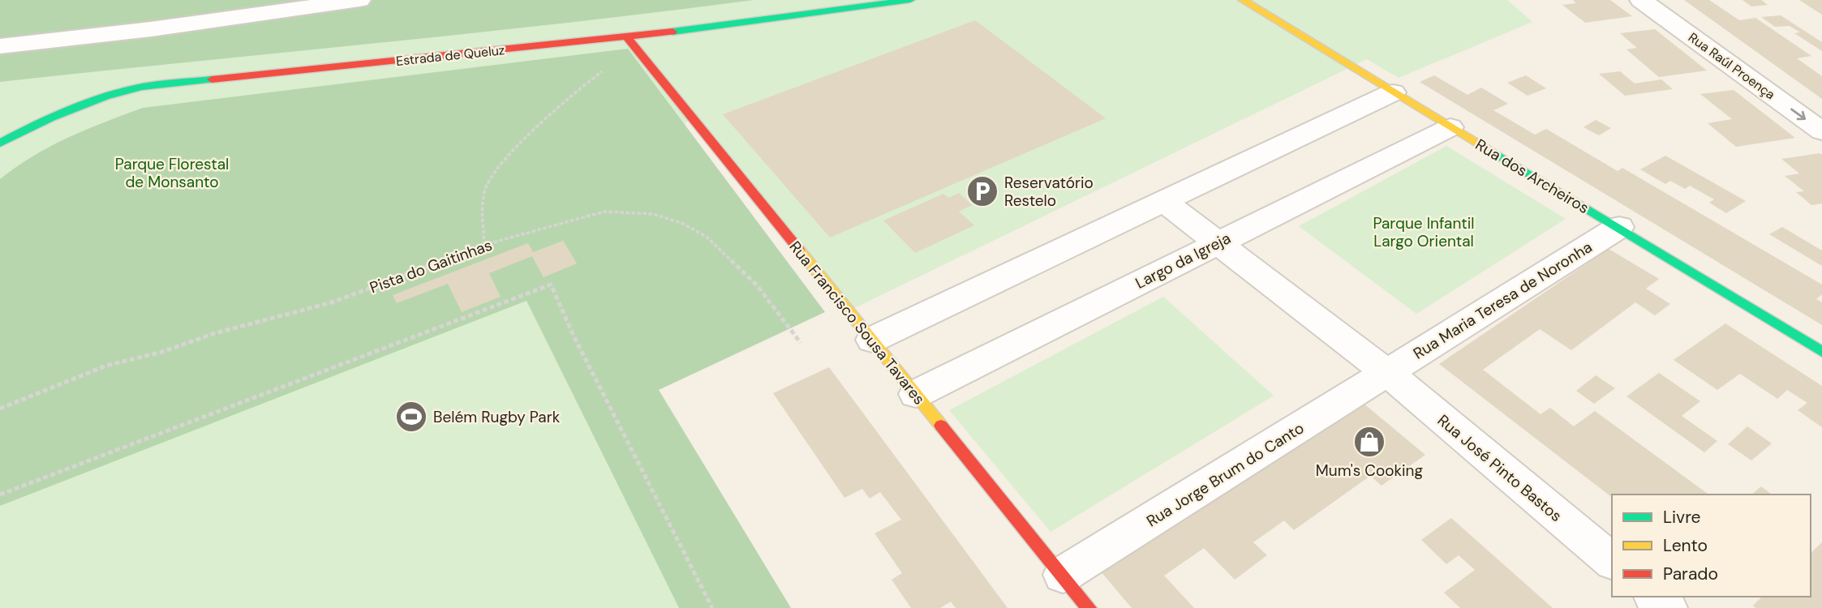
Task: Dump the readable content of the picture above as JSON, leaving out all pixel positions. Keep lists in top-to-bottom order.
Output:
{
  "streets": {
    "street": [
      "Estrada de Queluz",
      "Rua Raúl Proença",
      "Rua dos Archeiros",
      "Largo da Igreja",
      "Rua Maria Teresa de Noronha",
      "Rua Francisco Sousa Tavares",
      "Rua José Pinto Bastos",
      "Rua Jorge Brum do Canto"
    ],
    "path": ["Pista do Gaitinhas"]
  },
  "crossings": [
    ["Estrada de Queluz", "Rua Francisco Sousa Tavares"],
    ["Rua dos Archeiros", "Largo da Igreja"],
    ["Rua dos Archeiros", "Rua Maria Teresa de Noronha"],
    ["Largo da Igreja", "Rua Francisco Sousa Tavares"],
    ["Largo da Igreja", "Rua José Pinto Bastos"],
    ["Rua Maria Teresa de Noronha", "Rua José Pinto Bastos"],
    ["Rua Maria Teresa de Noronha", "Rua Jorge Brum do Canto"],
    ["Rua Francisco Sousa Tavares", "Rua Jorge Brum do Canto"],
    ["Rua José Pinto Bastos", "Rua Jorge Brum do Canto"]
  ],
  "one_way": ["Rua Raúl Proença"],
  "parks": ["Parque Florestal de Monsanto", "Parque Infantil Largo Oriental"],
  "places": {
    "parking": ["Reservatório Restelo"],
    "sports": ["Belém Rugby Park"],
    "shop": ["Mum's Cooking"]
  },
  "legend": ["Livre", "Lento", "Parado"]
}
